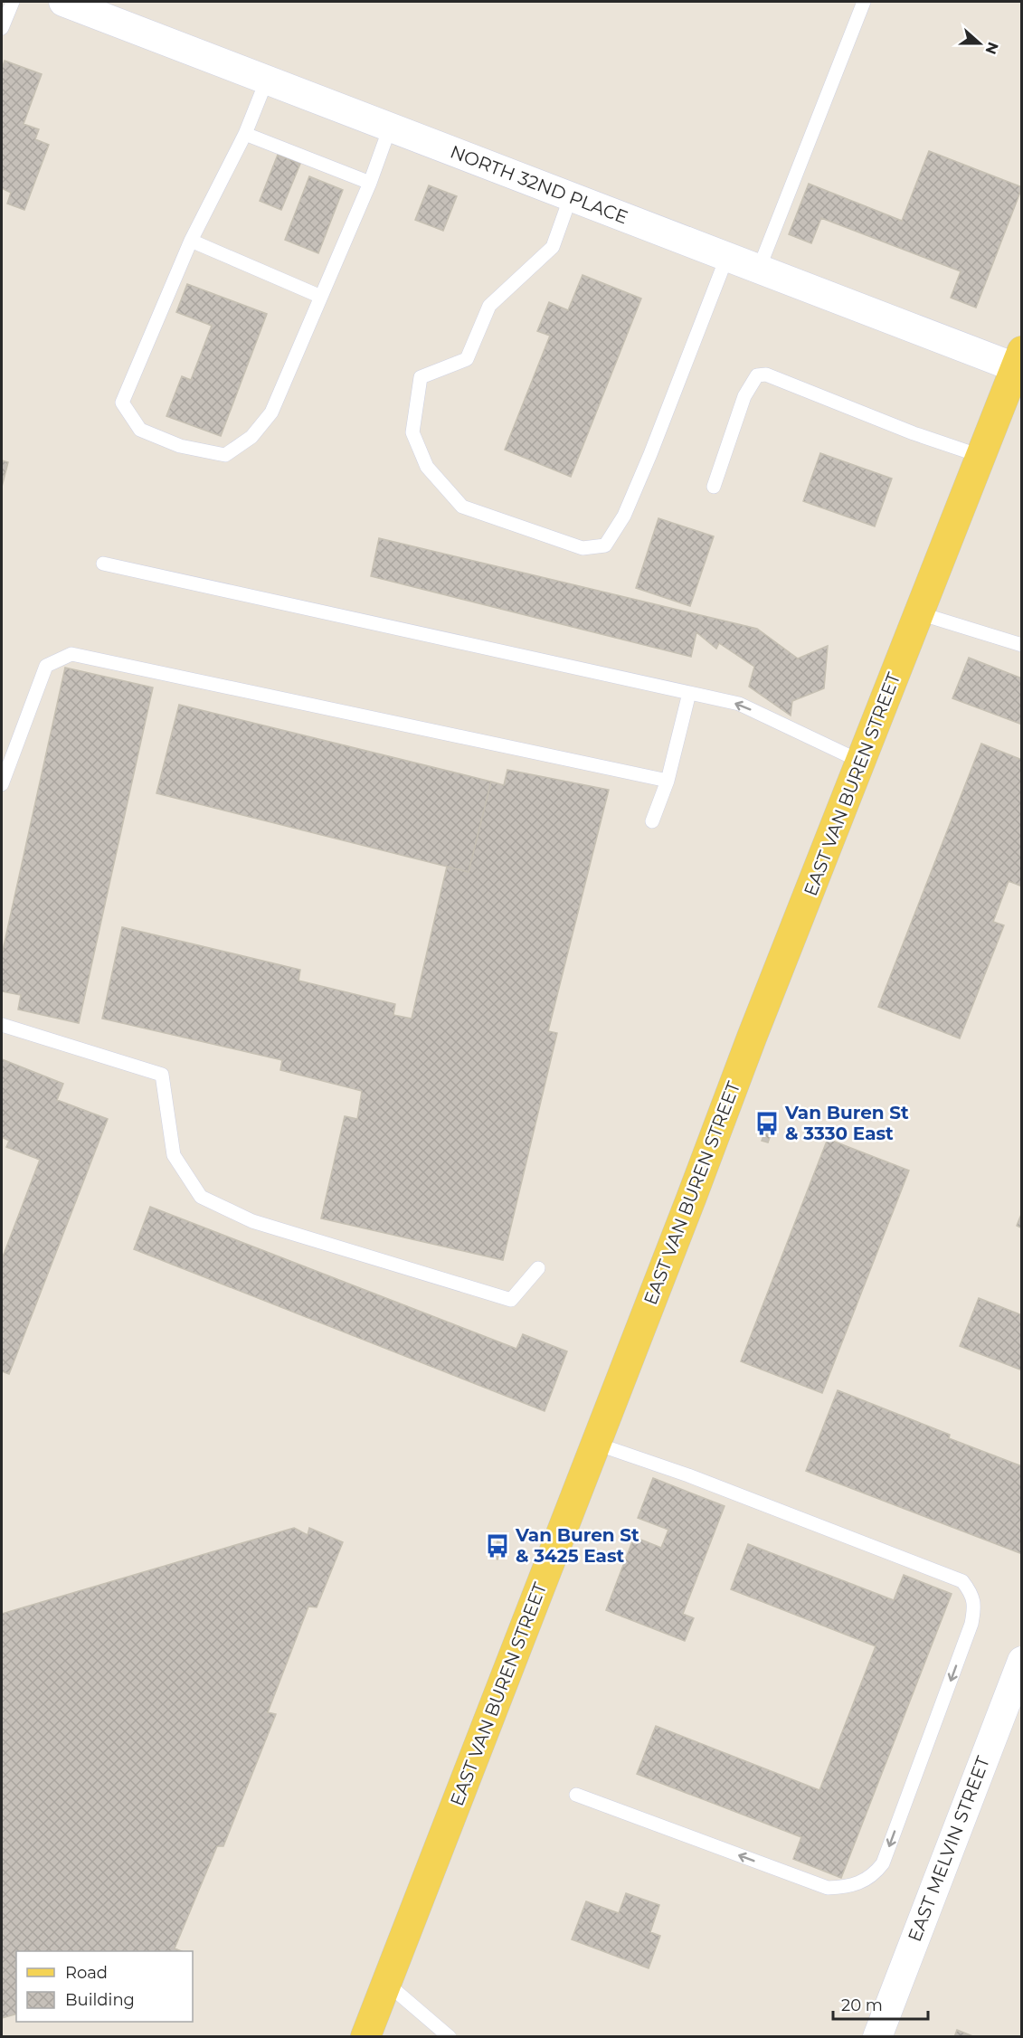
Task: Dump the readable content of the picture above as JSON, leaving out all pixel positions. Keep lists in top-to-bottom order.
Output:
{
  "streets": {
    "main road": ["EAST VAN BUREN STREET"],
    "street": ["NORTH 32ND PLACE", "EAST MELVIN STREET"]
  },
  "crossings": [
    ["NORTH 32ND PLACE", "EAST VAN BUREN STREET"]
  ],
  "places": {
    "bus stop": ["Van Buren St & 3330 East", "Van Buren St & 3425 East"]
  },
  "legend": ["Road", "Building"],
  "scale_bar": "20 m",
  "north": "right"
}
